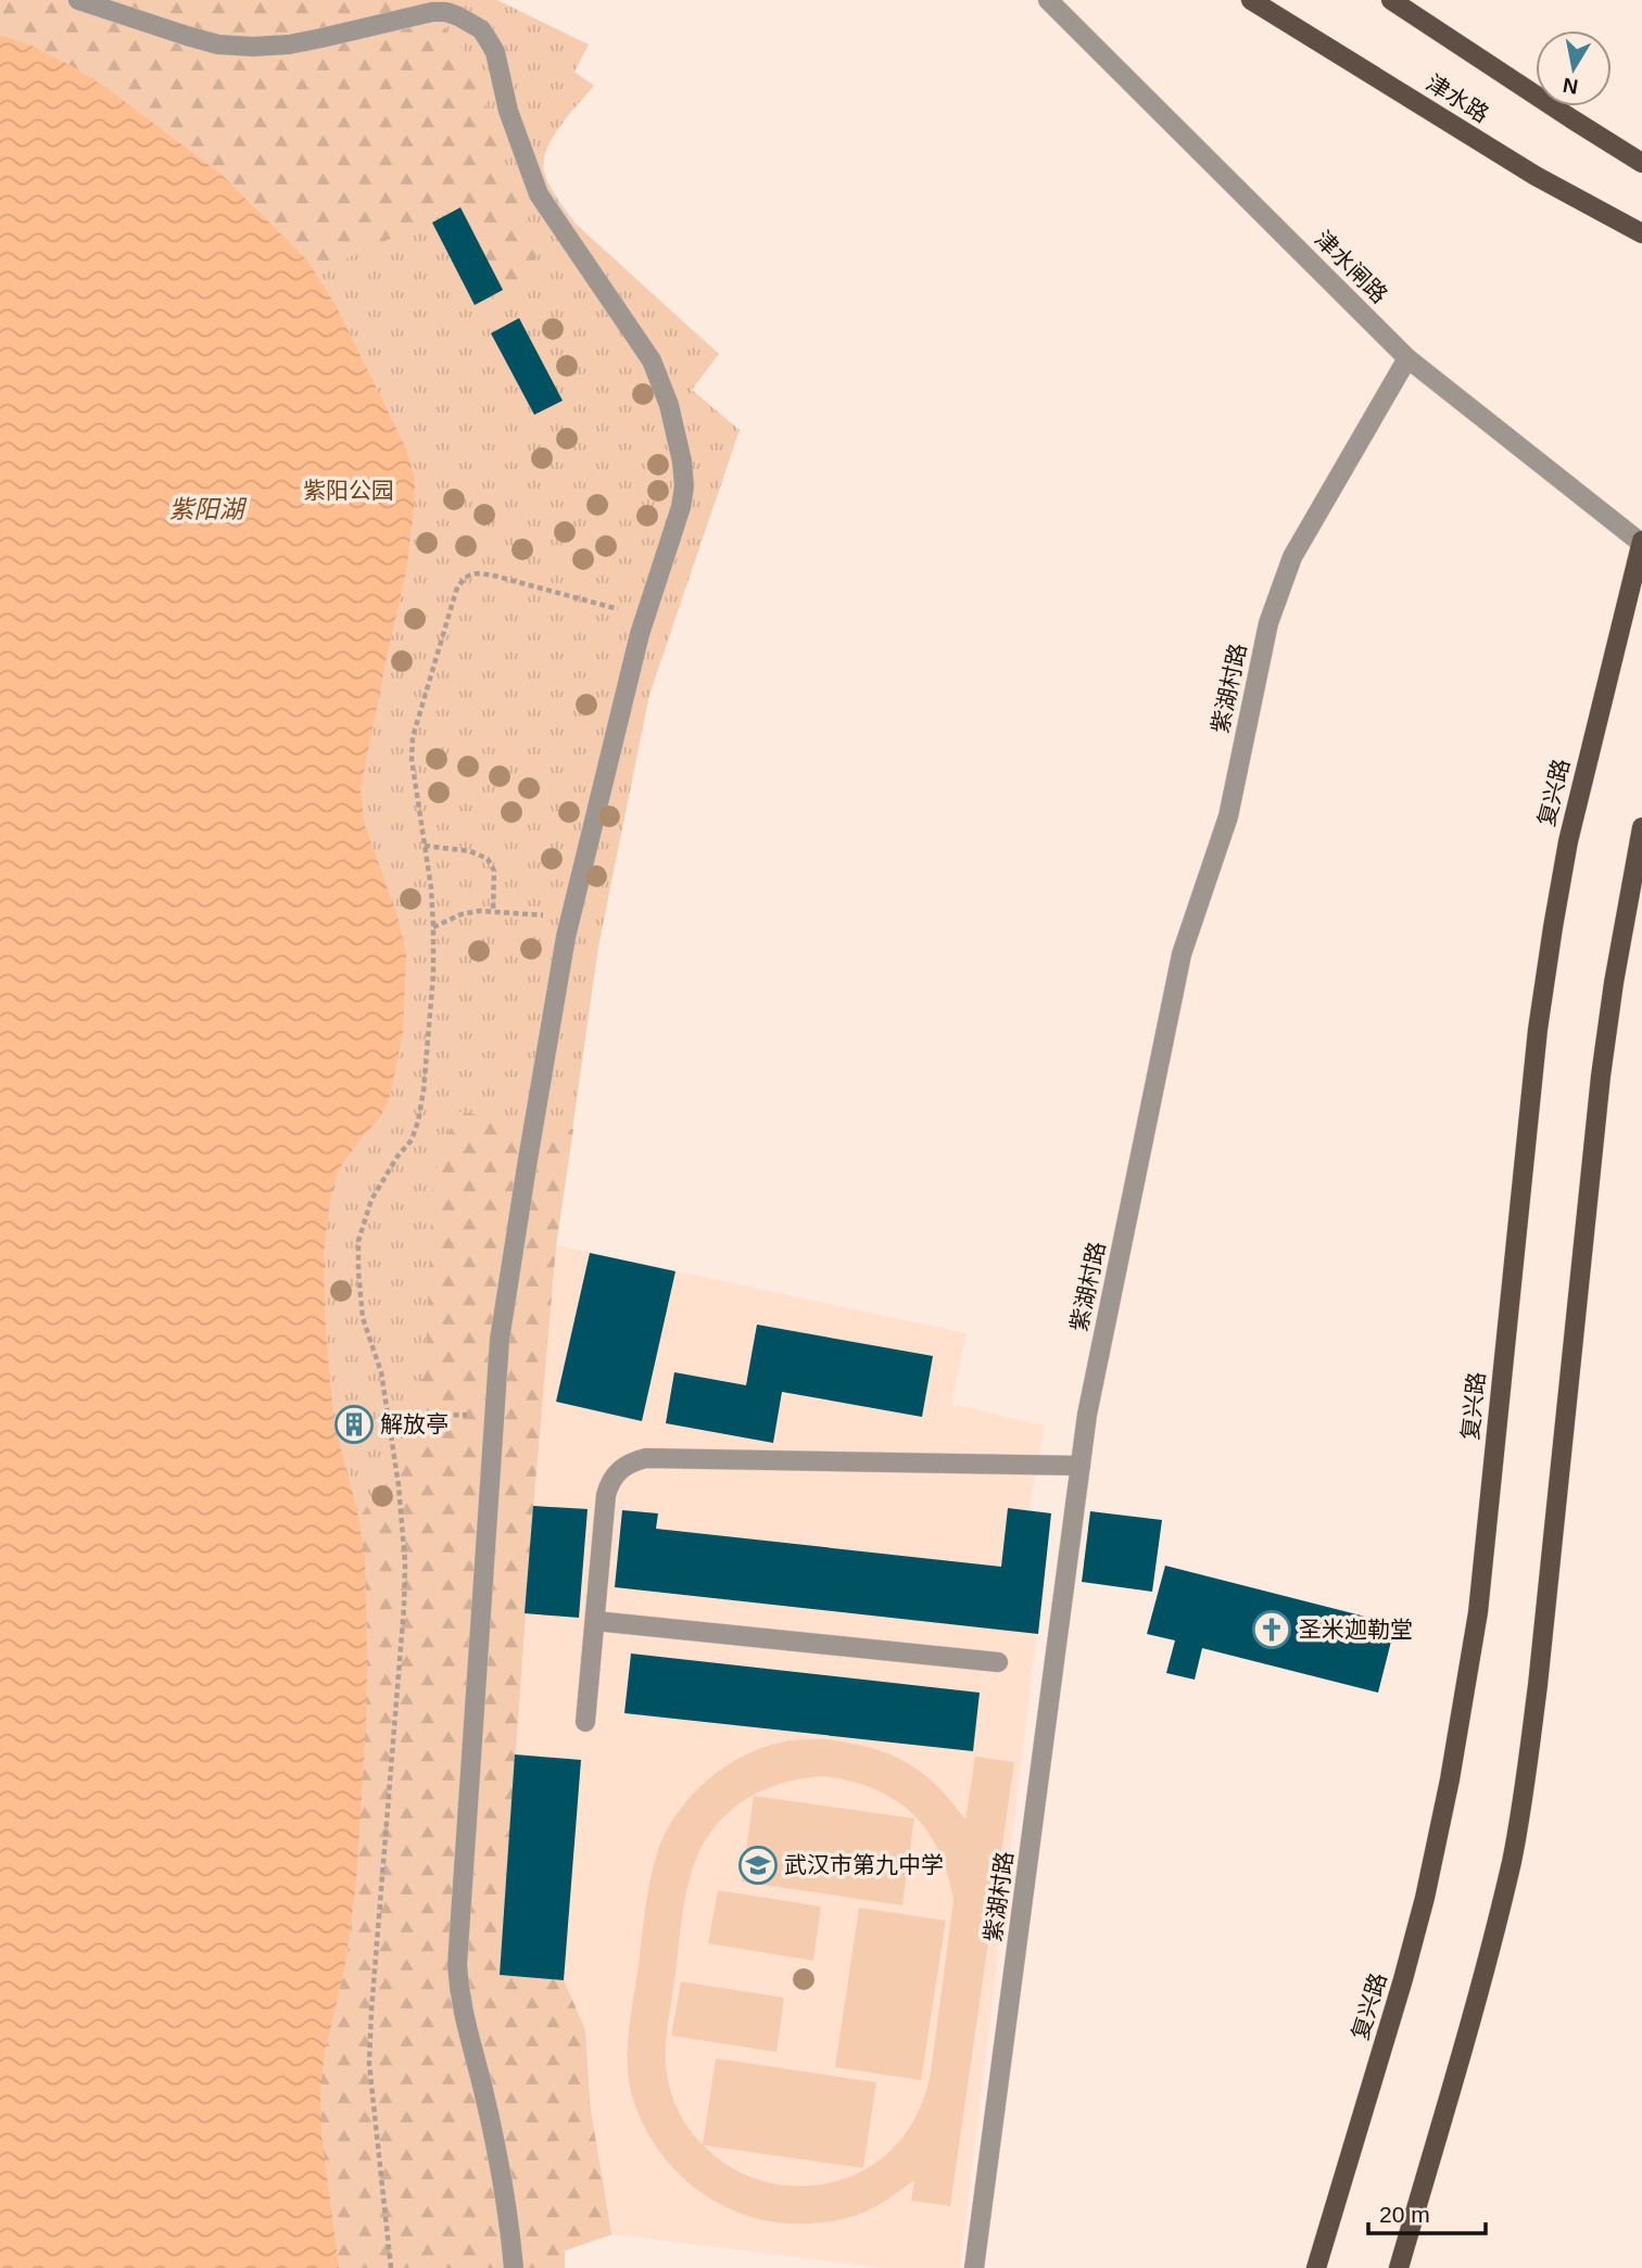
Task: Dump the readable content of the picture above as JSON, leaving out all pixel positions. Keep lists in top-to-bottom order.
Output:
{
  "streets": {
    "main road": ["津水路", "复兴路"],
    "street": ["津水闸路", "紫湖村路"]
  },
  "crossings": [
    ["津水闸路", "紫湖村路"],
    ["津水闸路", "复兴路"]
  ],
  "water": ["紫阳湖"],
  "parks": ["紫阳公园"],
  "places": {
    "building": ["解放亭"],
    "church": ["圣米迦勒堂"],
    "school or university": ["武汉市第九中学"]
  },
  "scale_bar": "20 m",
  "north": "bottom"
}
